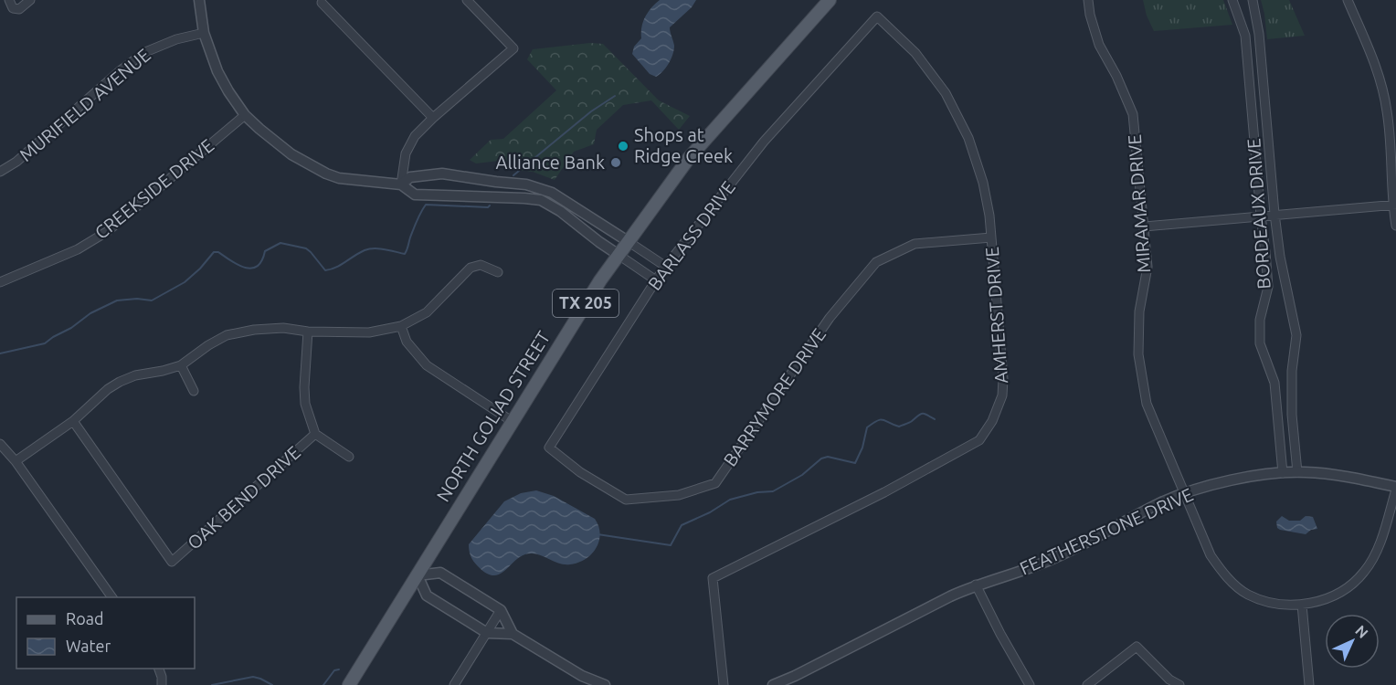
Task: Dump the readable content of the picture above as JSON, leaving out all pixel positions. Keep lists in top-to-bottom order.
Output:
{
  "streets": {
    "main road": ["TX 205", "NORTH GOLIAD STREET"],
    "street": [
      "MURIFIELD AVENUE",
      "CREEKSIDE DRIVE",
      "MIRAMAR DRIVE",
      "BORDEAUX DRIVE",
      "BARLASS DRIVE",
      "AMHERST DRIVE",
      "BARRYMORE DRIVE",
      "OAK BEND DRIVE",
      "FEATHERSTONE DRIVE"
    ]
  },
  "crossings": [
    ["MIRAMAR DRIVE", "FEATHERSTONE DRIVE"],
    ["BORDEAUX DRIVE", "FEATHERSTONE DRIVE"],
    ["BARLASS DRIVE", "AMHERST DRIVE"],
    ["BARLASS DRIVE", "BARRYMORE DRIVE"],
    ["AMHERST DRIVE", "BARRYMORE DRIVE"]
  ],
  "places": ["Shops at Ridge Creek", "Alliance Bank"],
  "legend": ["Road", "Water"],
  "north": "top right"
}
